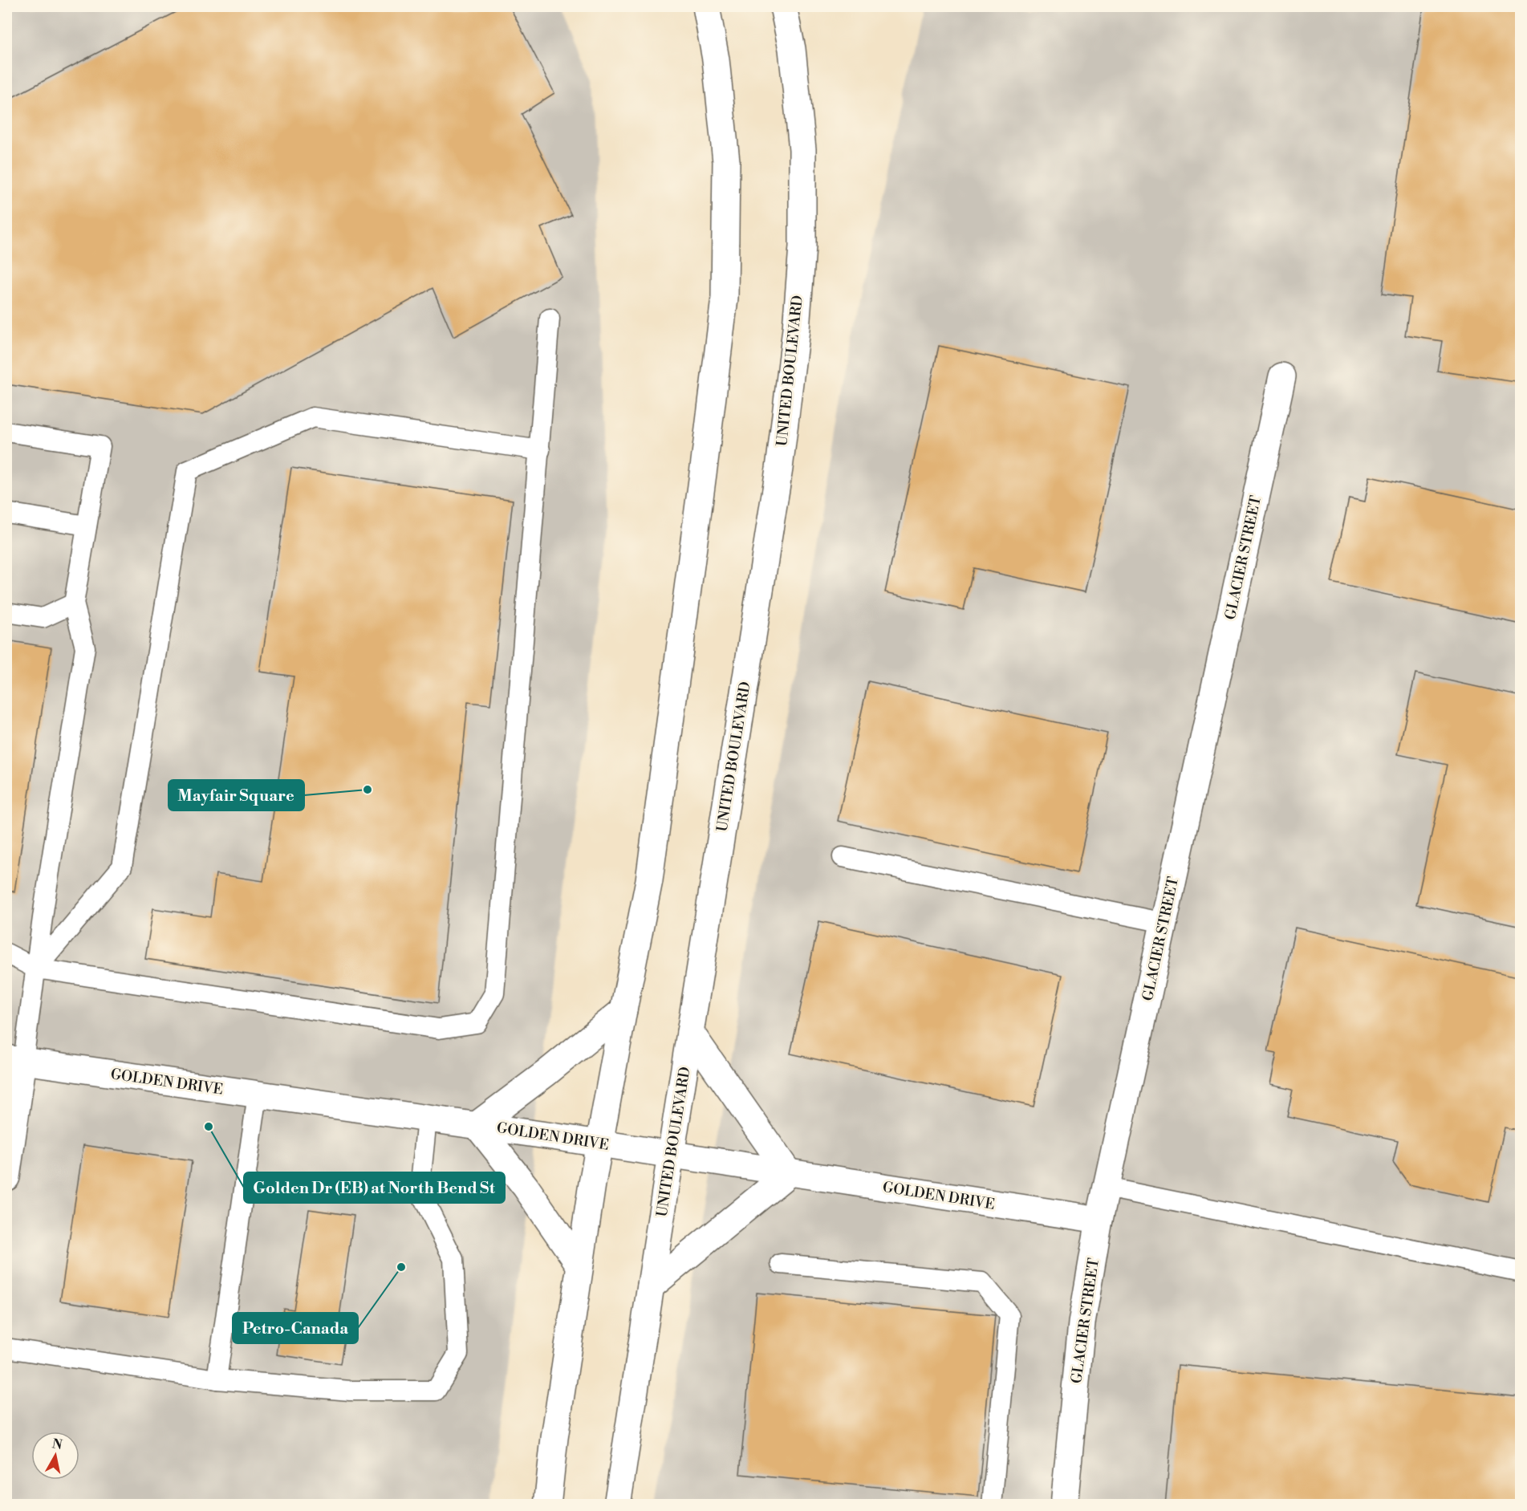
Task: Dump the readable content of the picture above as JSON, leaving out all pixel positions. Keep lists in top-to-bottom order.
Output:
{
  "streets": {
    "main road": ["UNITED BOULEVARD", "GLACIER STREET", "GOLDEN DRIVE"]
  },
  "crossings": [
    ["UNITED BOULEVARD", "GOLDEN DRIVE"],
    ["GLACIER STREET", "GOLDEN DRIVE"]
  ],
  "places": ["Mayfair Square", "Golden Dr (EB) at North Bend St", "Petro-Canada"],
  "north": "top"
}
